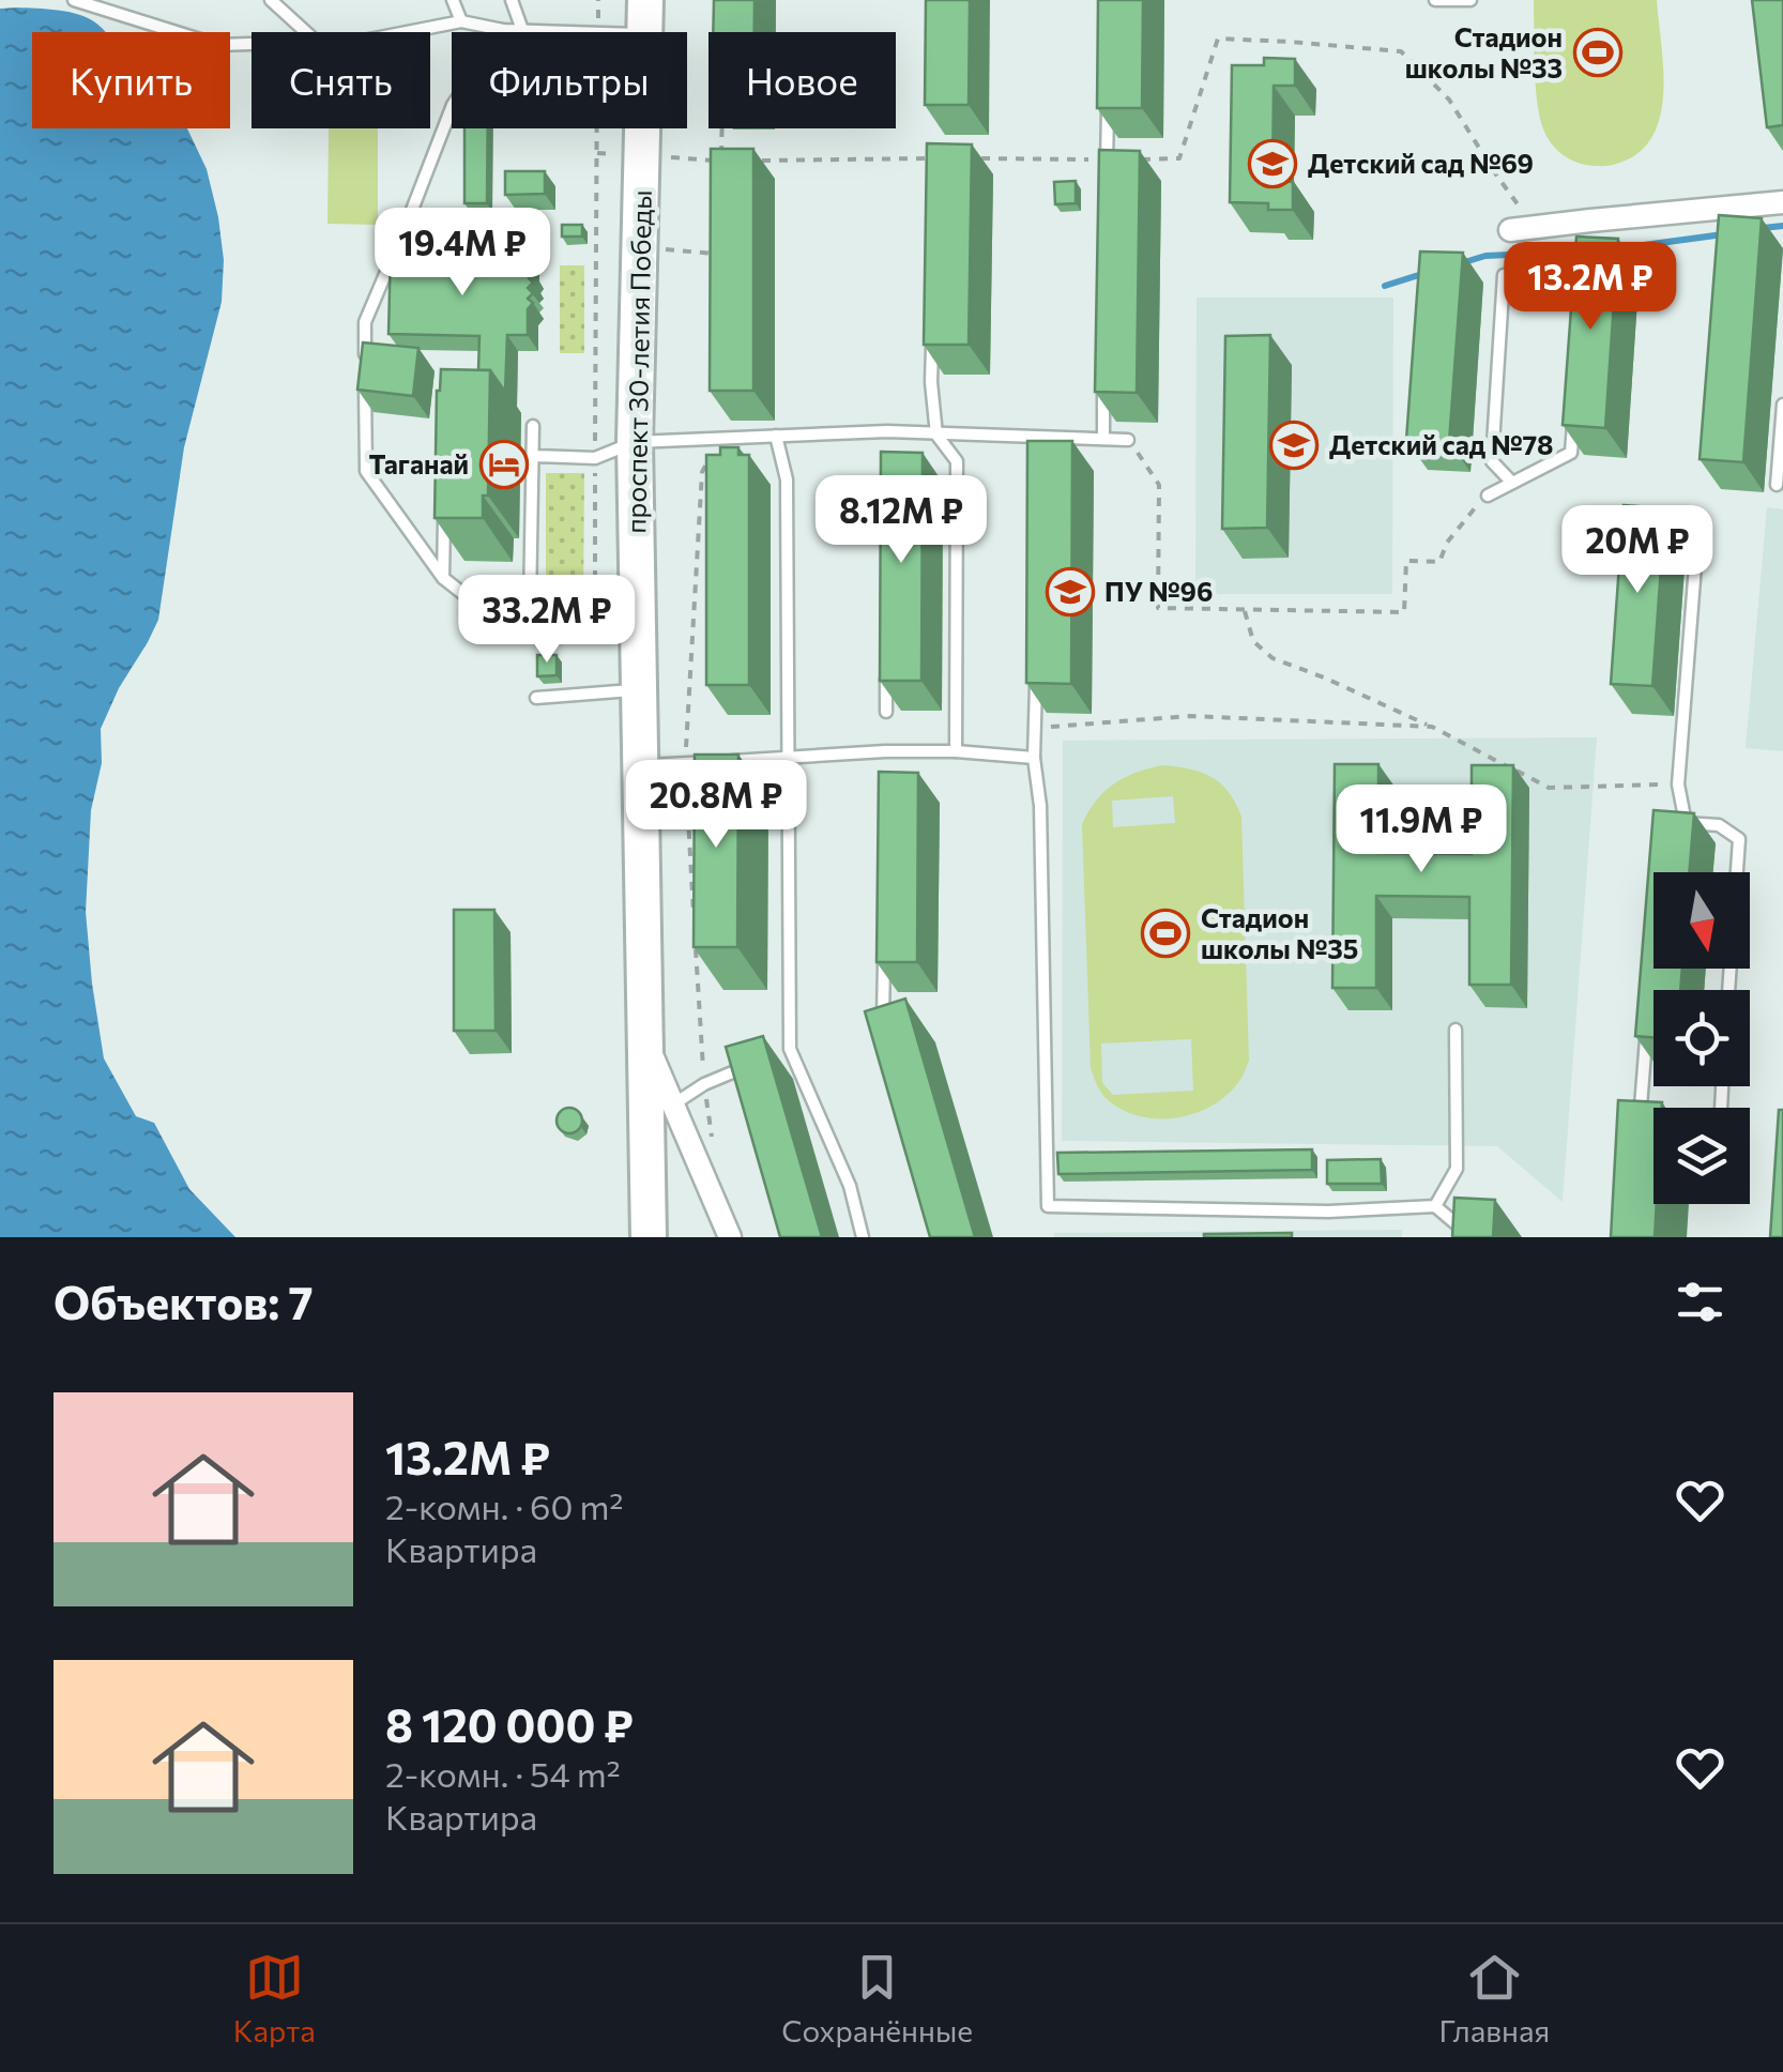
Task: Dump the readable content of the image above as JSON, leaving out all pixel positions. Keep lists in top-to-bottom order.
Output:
{
  "streets": {
    "main road": ["проспект 30-летия Победы"]
  },
  "places": {
    "sports": ["Стадион школы №33", "Стадион школы №35"],
    "school or university": ["Детский сад №69", "Детский сад №78", "ПУ №96"],
    "hotel": ["Таганай"]
  },
  "north": "bottom",
  "page": {
    "chip": [
      "Купить",
      "Снять",
      "Фильтры",
      "Новое"
    ],
    "price": [
      "19.4M ₽",
      "13.2M ₽",
      "8.12M ₽",
      "20M ₽",
      "33.2M ₽",
      "20.8M ₽",
      "11.9M ₽"
    ],
    "heading": "Объектов: 7",
    "list": [
      {
        "name": "13.2M ₽",
        "note": "2-комн. · 60 m² · Квартира"
      },
      {
        "name": "8 120 000 ₽",
        "note": "2-комн. · 54 m² · Квартира"
      }
    ],
    "tabs": ["Карта", "Сохранённые", "Главная"]
  }
}
